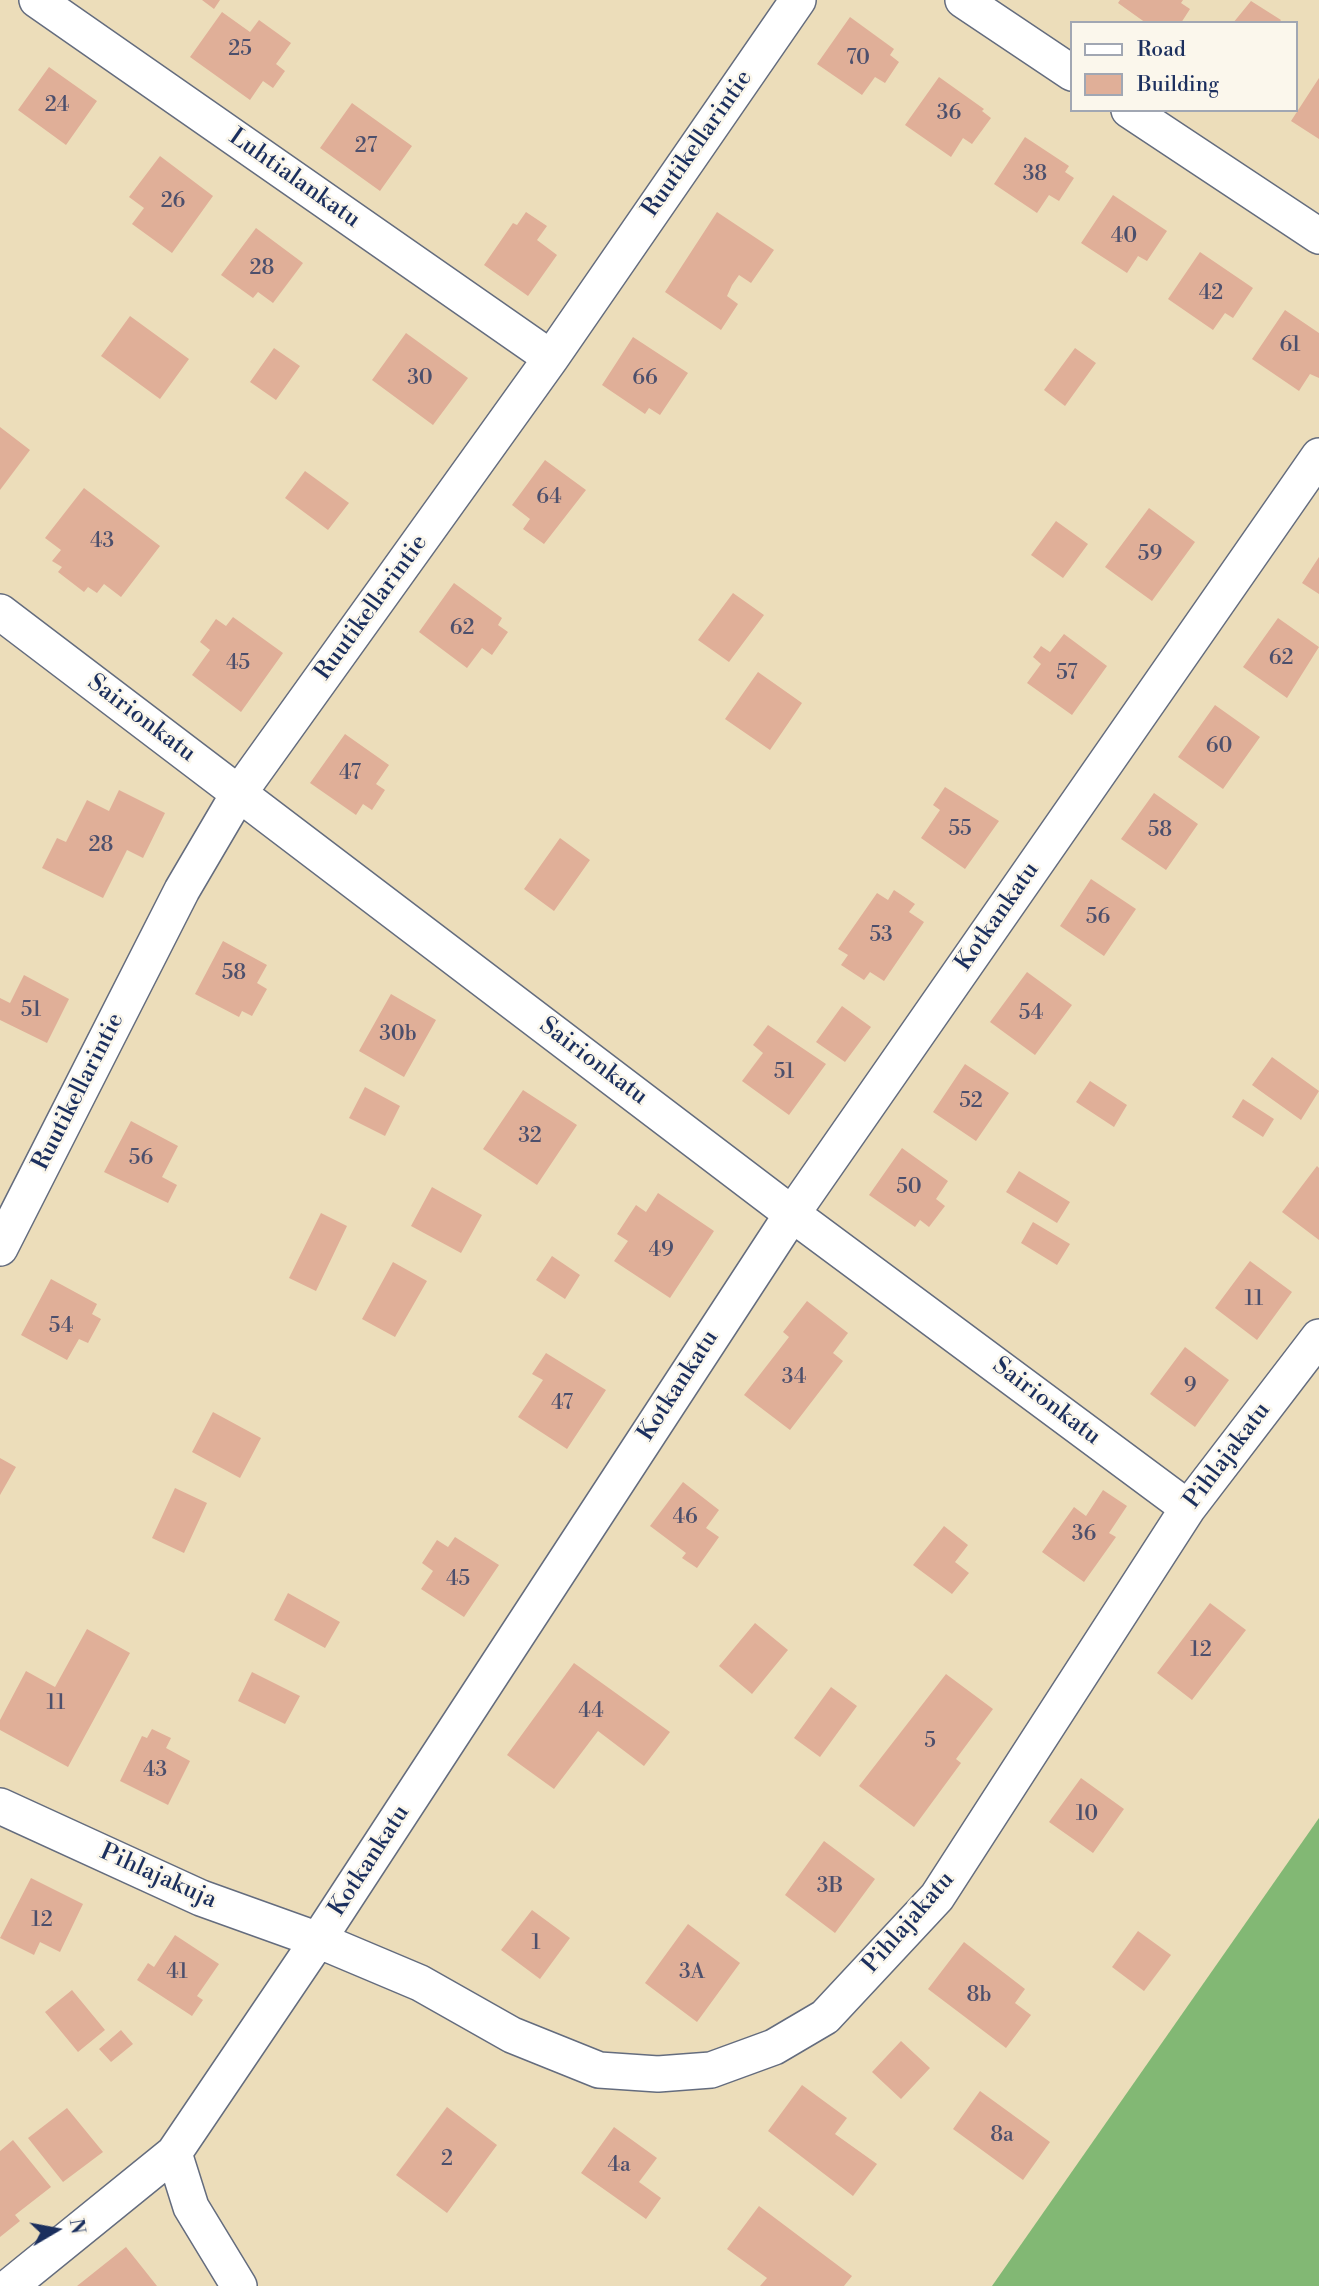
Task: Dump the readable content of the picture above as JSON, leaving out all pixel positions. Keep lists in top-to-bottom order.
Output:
{
  "streets": {
    "street": [
      "Ruutikellarintie",
      "Luhtialankatu",
      "Sairionkatu",
      "Kotkankatu",
      "Pihlajakatu",
      "Pihlajakuja"
    ]
  },
  "crossings": [
    ["Ruutikellarintie", "Luhtialankatu"],
    ["Ruutikellarintie", "Sairionkatu"],
    ["Sairionkatu", "Kotkankatu"],
    ["Sairionkatu", "Pihlajakatu"],
    ["Kotkankatu", "Pihlajakatu"],
    ["Kotkankatu", "Pihlajakuja"],
    ["Pihlajakatu", "Pihlajakuja"]
  ],
  "house_numbers": [
    "25",
    "70",
    "24",
    "36",
    "27",
    "38",
    "26",
    "40",
    "28",
    "42",
    "61",
    "30",
    "66",
    "64",
    "43",
    "59",
    "62",
    "62",
    "45",
    "57",
    "60",
    "47",
    "55",
    "58",
    "28",
    "56",
    "53",
    "58",
    "51",
    "54",
    "30b",
    "51",
    "52",
    "32",
    "56",
    "50",
    "49",
    "11",
    "54",
    "34",
    "9",
    "47",
    "46",
    "36",
    "45",
    "12",
    "11",
    "44",
    "5",
    "43",
    "10",
    "3B",
    "12",
    "1",
    "41",
    "3A",
    "8b",
    "8a",
    "2",
    "4a"
  ],
  "legend": ["Road", "Building"],
  "north": "right"
}
